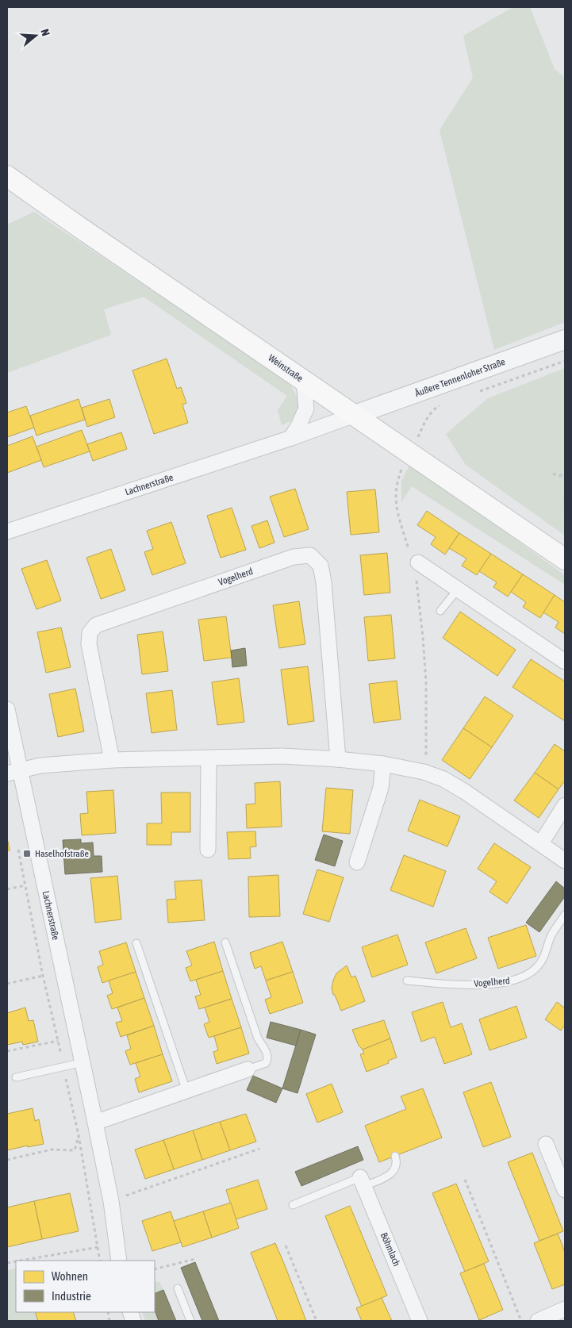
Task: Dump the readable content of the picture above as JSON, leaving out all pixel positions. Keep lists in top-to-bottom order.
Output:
{
  "streets": {
    "main road": ["Weinstraße"],
    "street": [
      "Äußere Tennenloher Straße",
      "Lachnerstraße",
      "Vogelherd",
      "Böhmlach"
    ]
  },
  "crossings": [
    ["Weinstraße", "Äußere Tennenloher Straße"],
    ["Weinstraße", "Lachnerstraße"],
    ["Äußere Tennenloher Straße", "Lachnerstraße"]
  ],
  "places": {
    "transit": ["Haselhofstraße"]
  },
  "legend": ["Wohnen", "Industrie"],
  "north": "right"
}
